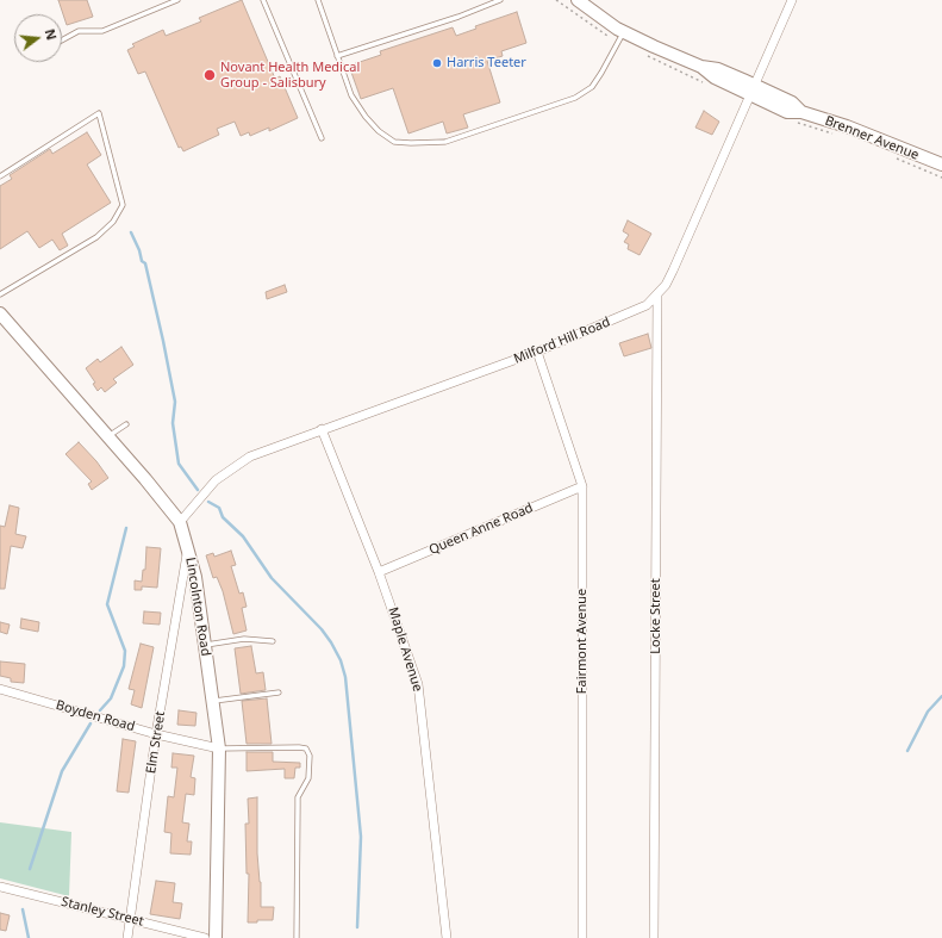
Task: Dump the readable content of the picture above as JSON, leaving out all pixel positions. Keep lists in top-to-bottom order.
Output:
{
  "streets": {
    "street": [
      "Brenner Avenue",
      "Milford Hill Road",
      "Queen Anne Road",
      "Lincolnton Road",
      "Locke Street",
      "Fairmont Avenue",
      "Maple Avenue",
      "Boyden Road",
      "Elm Street",
      "Stanley Street"
    ]
  },
  "crossings": [
    ["Brenner Avenue", "Milford Hill Road"],
    ["Milford Hill Road", "Lincolnton Road"],
    ["Milford Hill Road", "Locke Street"],
    ["Milford Hill Road", "Fairmont Avenue"],
    ["Milford Hill Road", "Maple Avenue"],
    ["Queen Anne Road", "Fairmont Avenue"],
    ["Queen Anne Road", "Maple Avenue"],
    ["Lincolnton Road", "Boyden Road"],
    ["Lincolnton Road", "Elm Street"],
    ["Boyden Road", "Elm Street"],
    ["Elm Street", "Stanley Street"]
  ],
  "places": ["Harris Teeter", "Novant Health Medical Group - Salisbury"],
  "north": "right"
}
